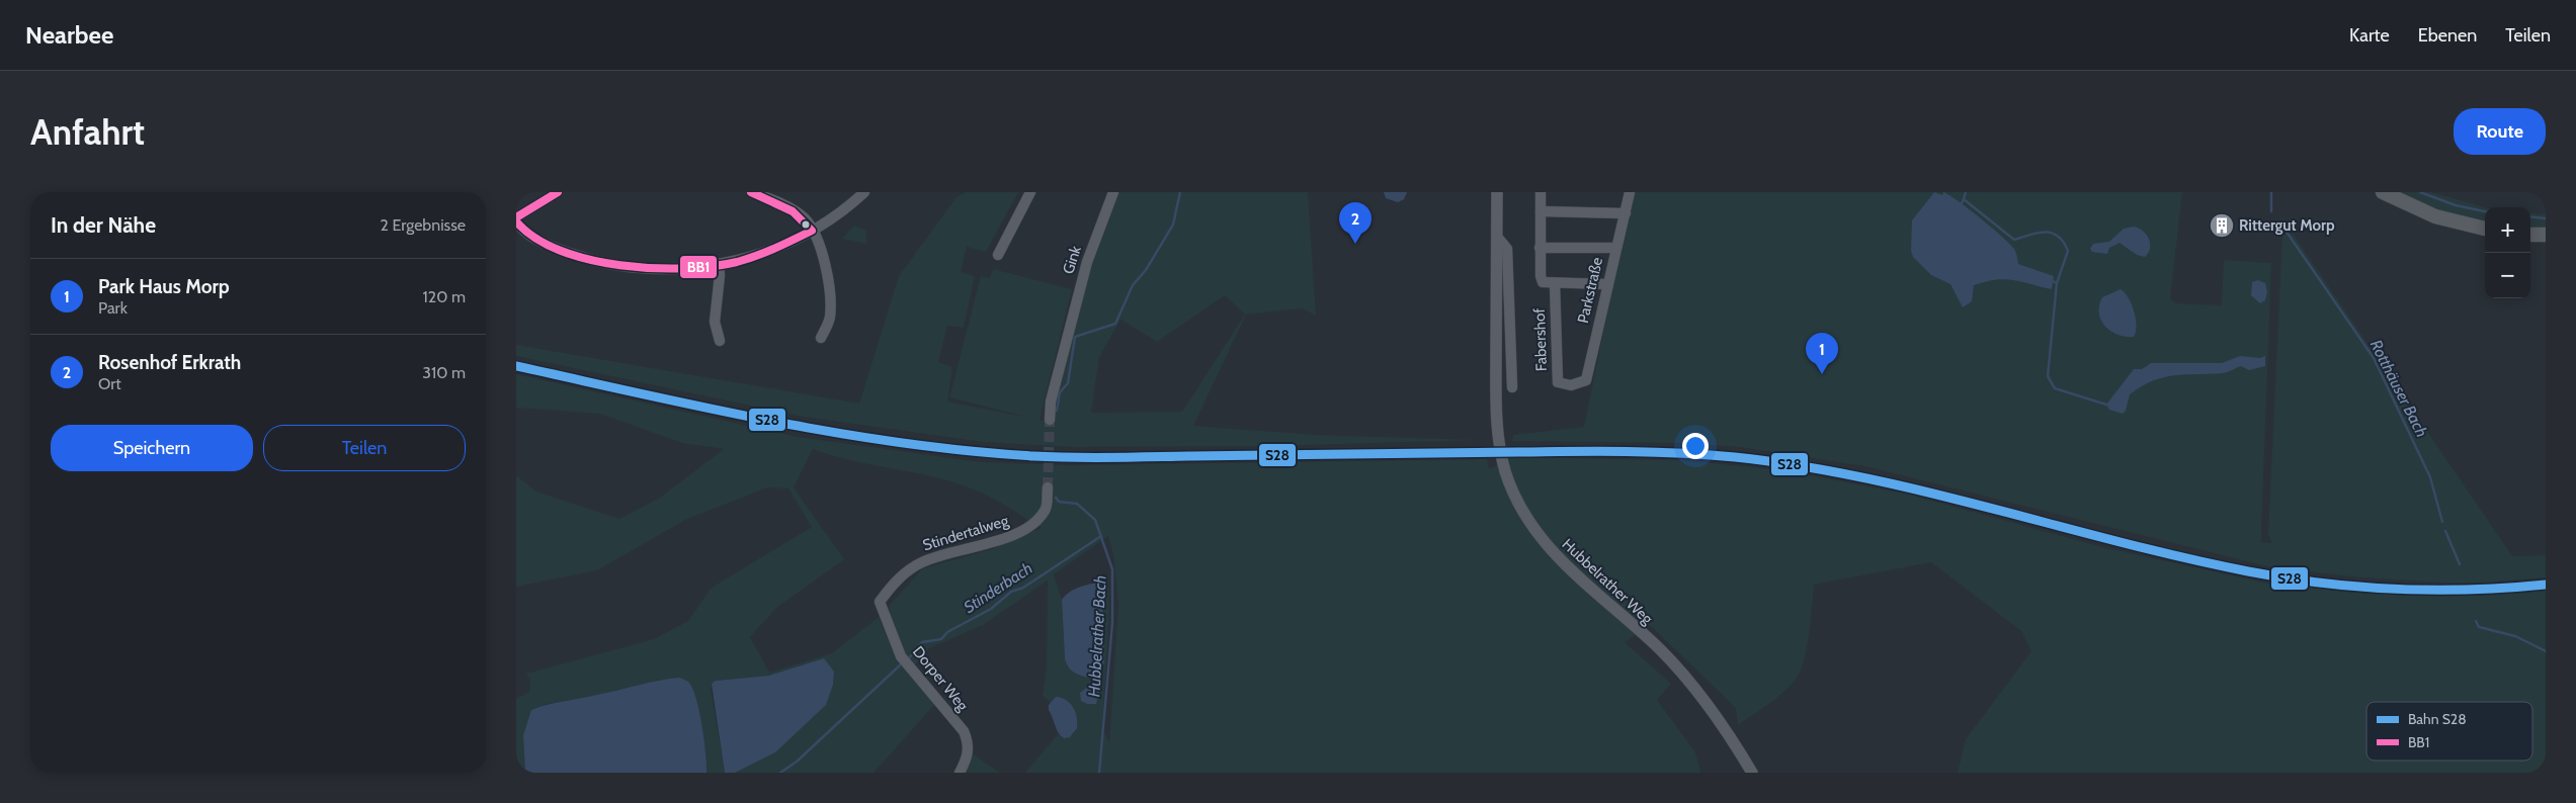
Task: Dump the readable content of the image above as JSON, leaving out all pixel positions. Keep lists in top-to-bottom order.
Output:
{
  "streets": {
    "street": [
      "Gink",
      "Parkstraße",
      "Fabershof",
      "Stindertalweg",
      "Hubbelrather Weg",
      "Dorper Weg"
    ]
  },
  "crossings": [
    ["Parkstraße", "Fabershof"],
    ["Stindertalweg", "Dorper Weg"]
  ],
  "water": ["Rotthäuser Bach", "Stinderbach", "Hubbelrather Bach"],
  "places": {
    "building": ["Rittergut Morp"]
  },
  "lines": ["transit line BB1", "rail line S28"],
  "legend": ["Bahn S28", "BB1"],
  "page": {
    "header": "Nearbee",
    "nav": ["Karte", "Ebenen", "Teilen"],
    "buttons": [
      "Route",
      ["Speichern", "Teilen"]
    ],
    "title": "Anfahrt",
    "heading": ["In der Nähe", "2 Ergebnisse"],
    "pins": ["2", "1"],
    "map_buttons": ["+", "−"],
    "list": [
      {
        "mark": "1",
        "name": "Park Haus Morp",
        "note": "Park",
        "value": "120 m"
      },
      {
        "mark": "2",
        "name": "Rosenhof Erkrath",
        "note": "Ort",
        "value": "310 m"
      }
    ]
  }
}
